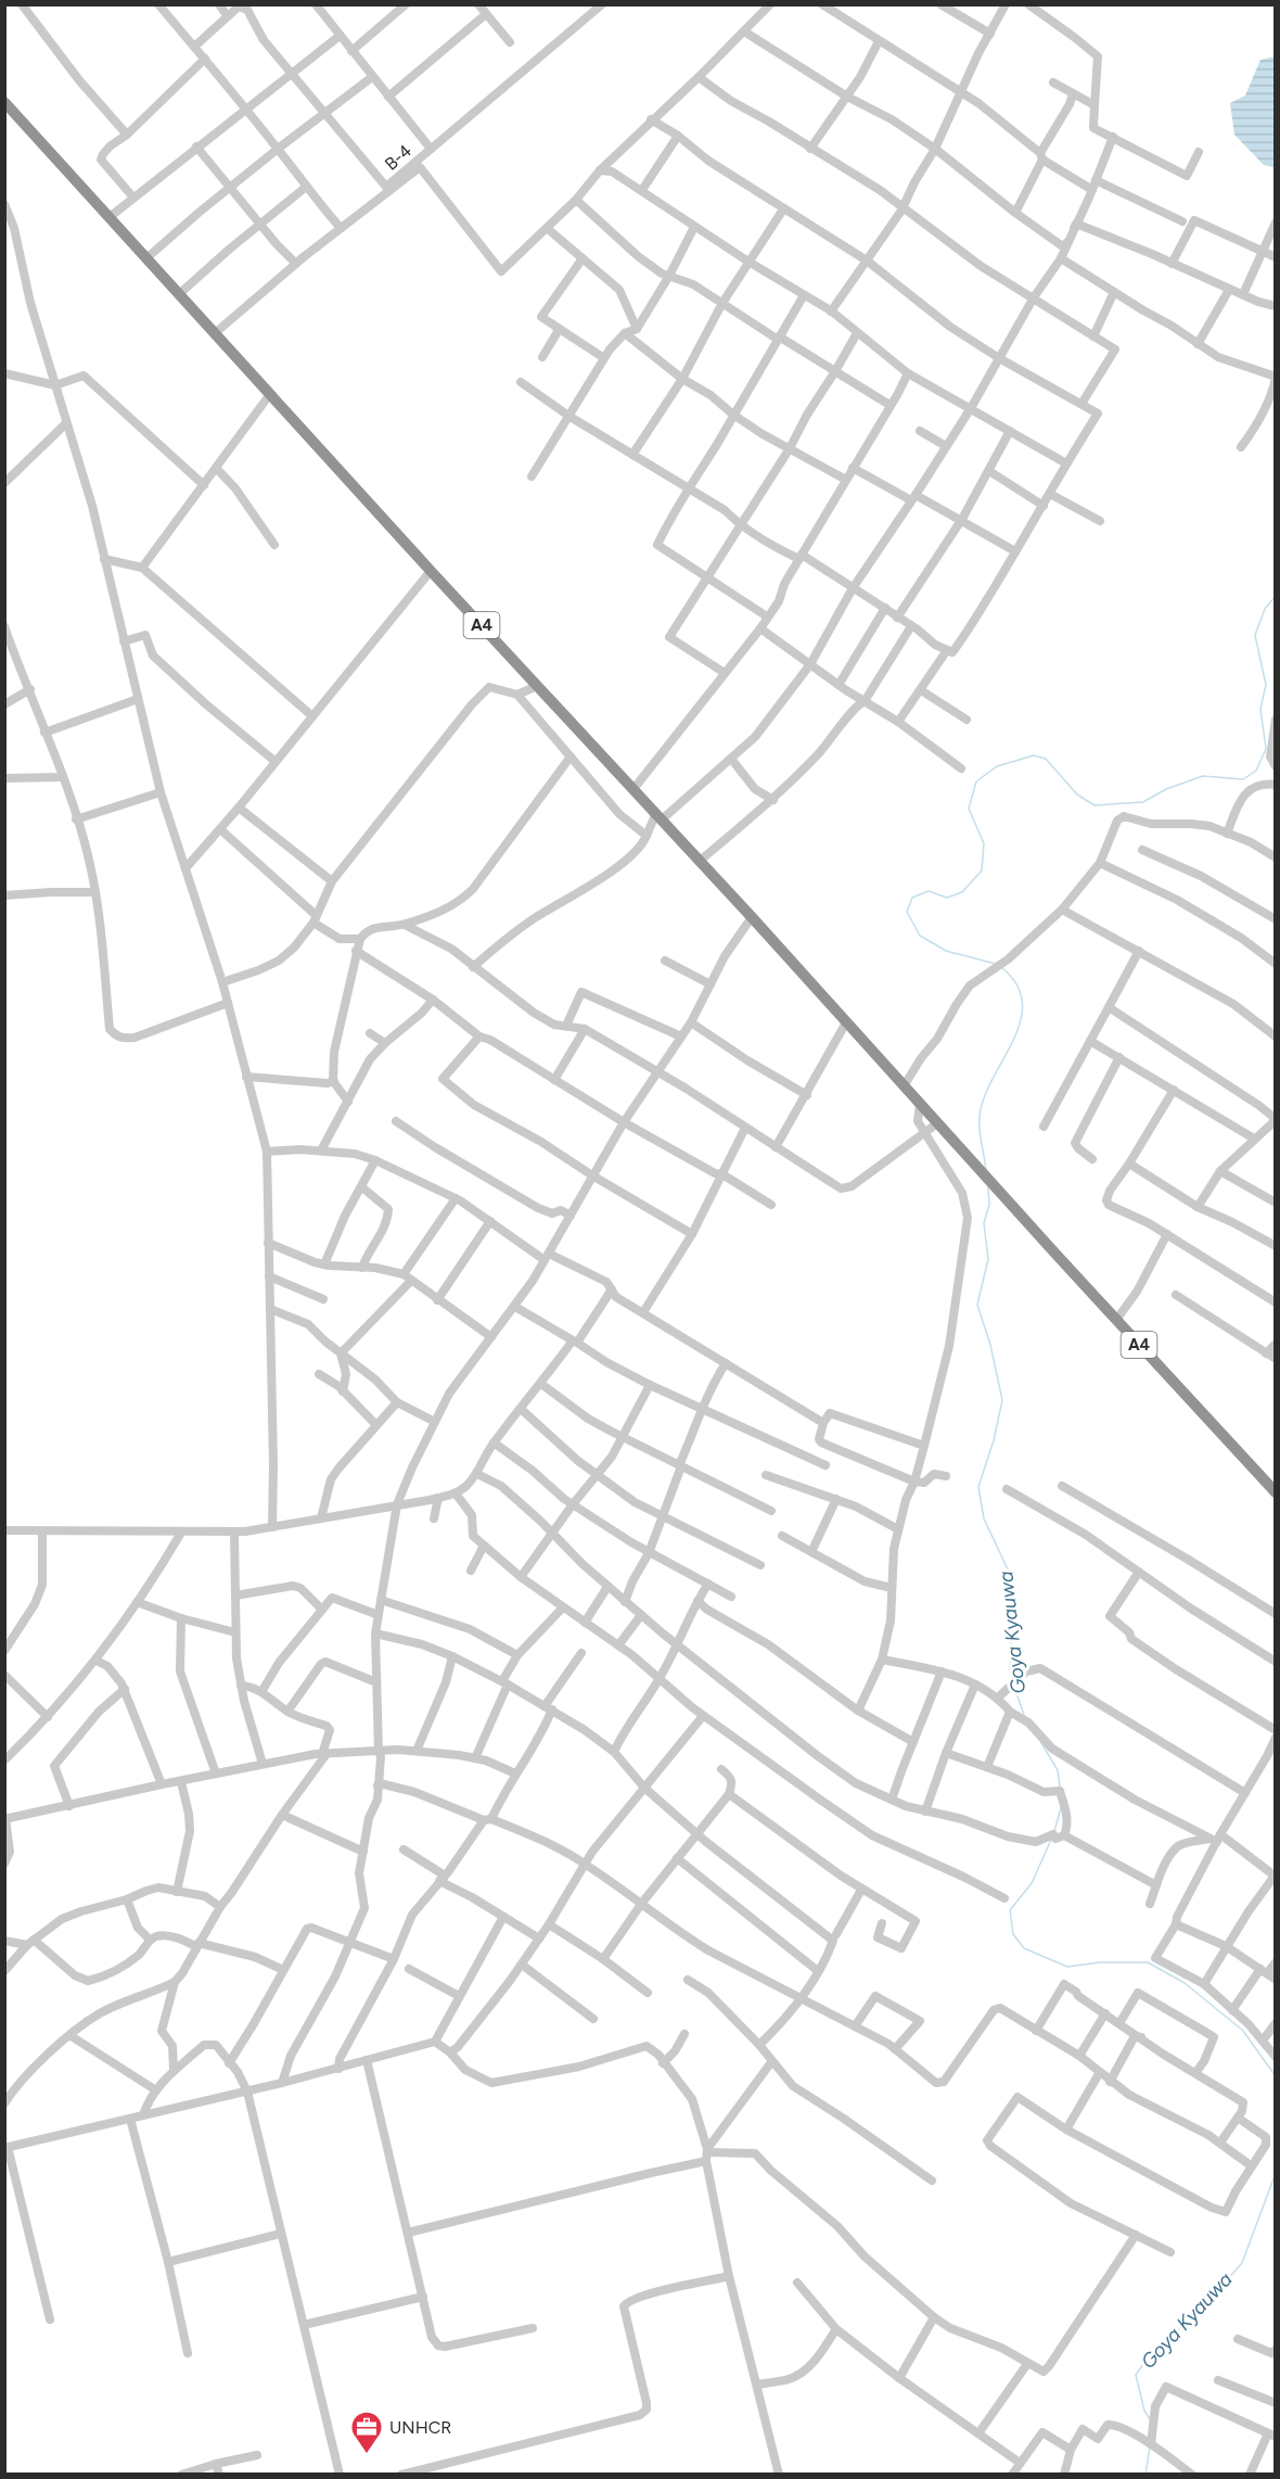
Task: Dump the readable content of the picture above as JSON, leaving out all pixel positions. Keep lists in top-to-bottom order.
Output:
{
  "streets": {
    "highway": ["A4"],
    "street": ["B-4"]
  },
  "crossings": [
    ["B-4", "A4"]
  ],
  "water": ["Goya Kyauwa"],
  "places": {
    "office": ["UNHCR"]
  }
}
